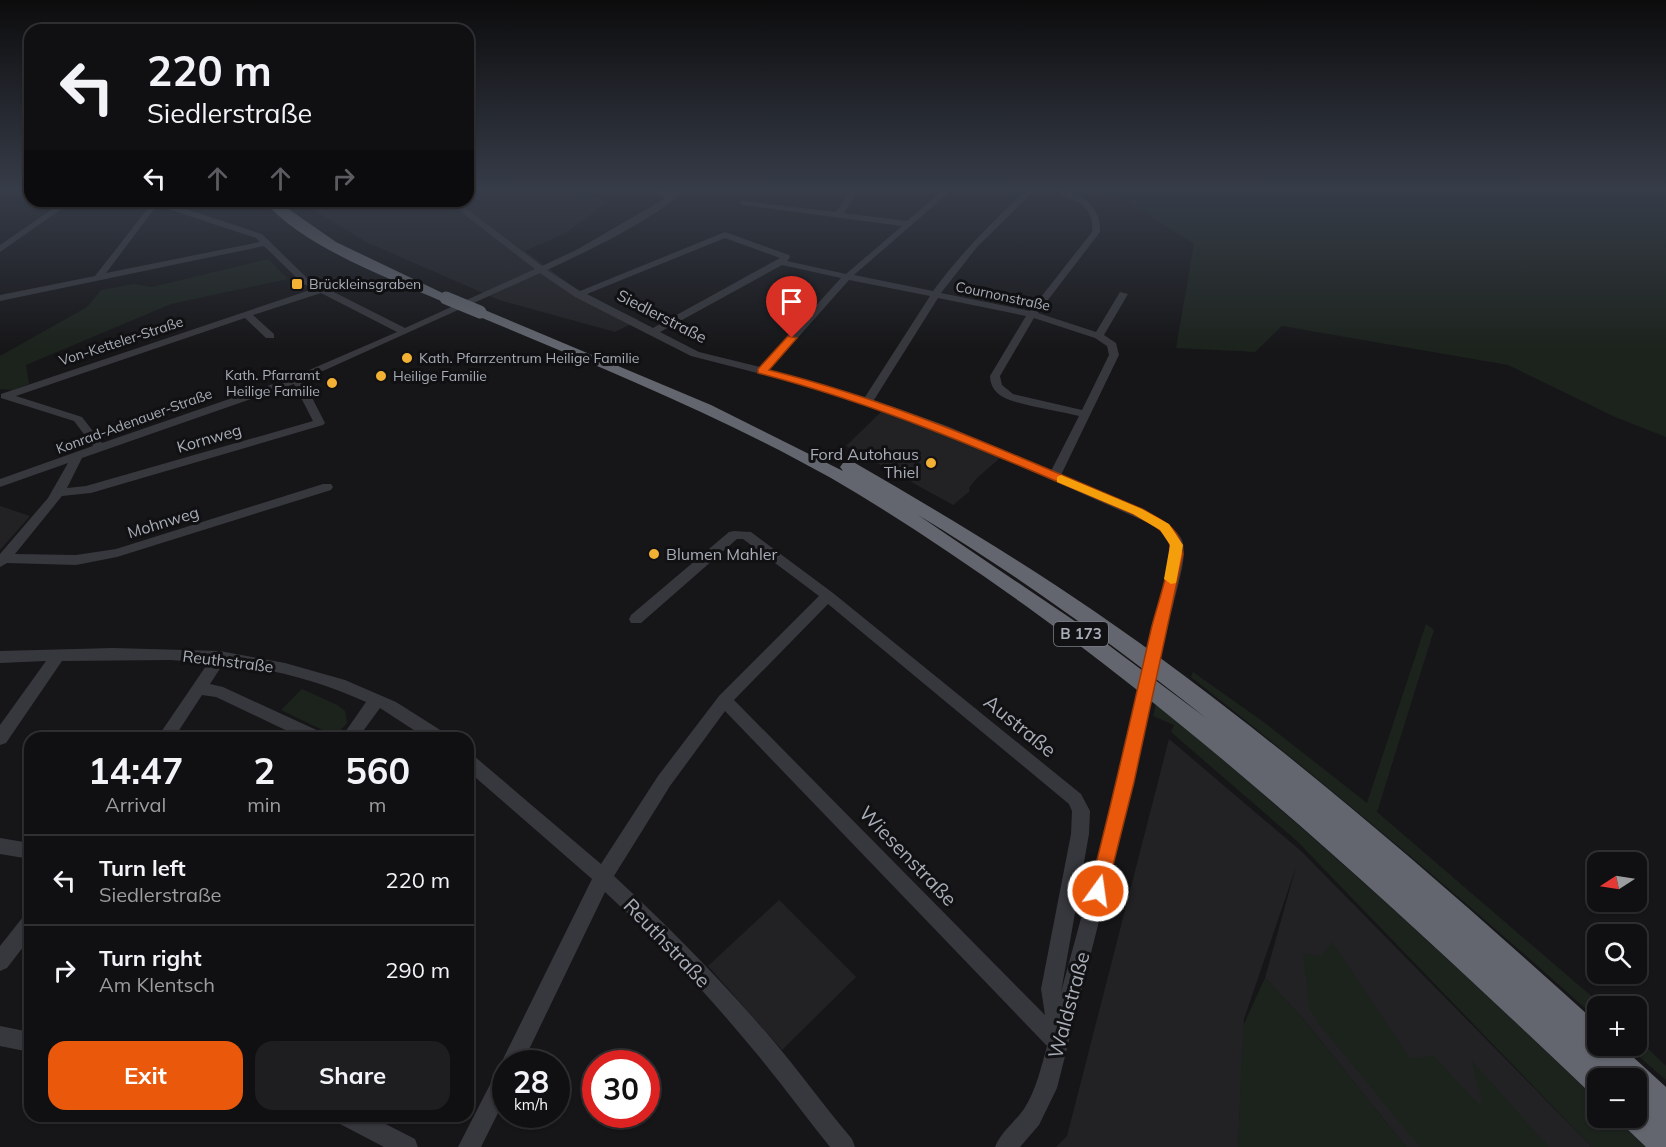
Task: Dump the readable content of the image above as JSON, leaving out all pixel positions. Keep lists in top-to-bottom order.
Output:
{
  "streets": {
    "highway": ["B 173"],
    "street": [
      "Cournonstraße",
      "Siedlerstraße",
      "Von-Ketteler-Straße",
      "Konrad-Adenauer-Straße",
      "Kornweg",
      "Mohnweg",
      "Reuthstraße",
      "Austraße",
      "Wiesenstraße",
      "Waldstraße"
    ]
  },
  "crossings": [
    ["Cournonstraße", "Siedlerstraße"],
    ["Siedlerstraße", "Konrad-Adenauer-Straße"],
    ["Siedlerstraße", "Waldstraße"],
    ["Konrad-Adenauer-Straße", "Kornweg"],
    ["Austraße", "Wiesenstraße"],
    ["Austraße", "Waldstraße"],
    ["Wiesenstraße", "Waldstraße"]
  ],
  "places": {
    "transit": ["Brückleinsgraben"],
    "other": [
      "Kath. Pfarrzentrum Heilige Familie",
      "Heilige Familie",
      "Kath. Pfarramt Heilige Familie",
      "Ford Autohaus Thiel",
      "Blumen Mahler"
    ]
  },
  "north": "left",
  "page": {
    "turn": ["220 m", "Siedlerstraße"],
    "eta": [
      "14:47",
      "Arrival",
      "2",
      "min",
      "560",
      "m"
    ],
    "list": [
      {
        "name": "Turn left",
        "note": "Siedlerstraße",
        "value": "220 m"
      },
      {
        "name": "Turn right",
        "note": "Am Klentsch",
        "value": "290 m"
      }
    ],
    "map_buttons": ["+", "−"],
    "buttons": ["Exit", "Share"],
    "speed": "28 km/h",
    "limit": "30"
  }
}
